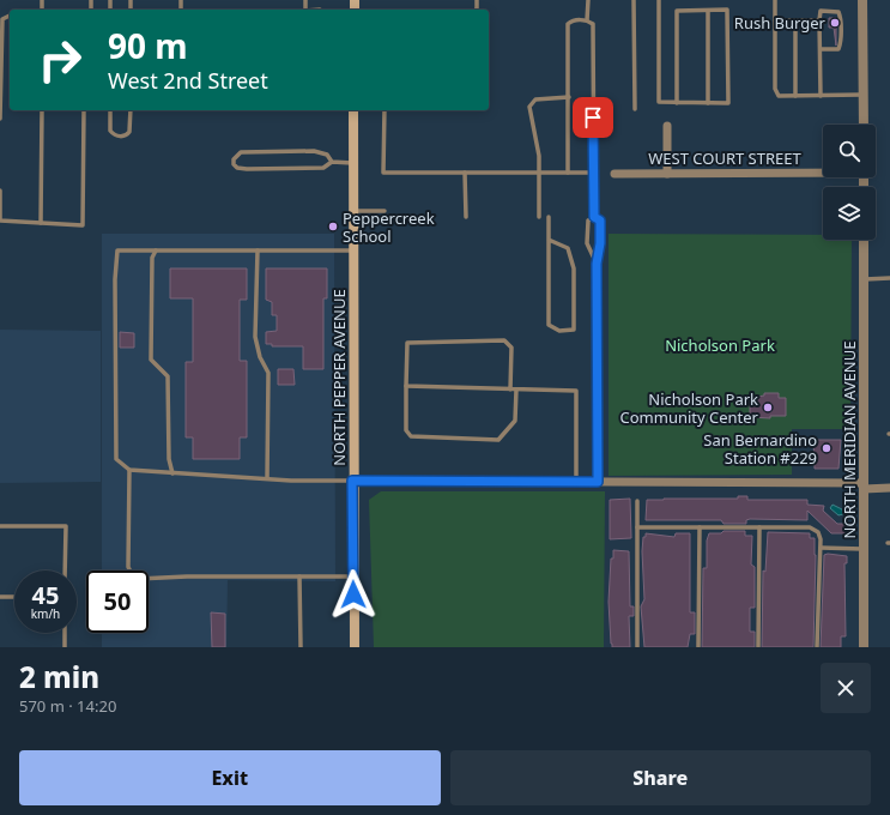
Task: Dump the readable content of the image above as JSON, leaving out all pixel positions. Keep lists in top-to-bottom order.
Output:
{
  "streets": {
    "main road": ["NORTH PEPPER AVENUE"],
    "street": ["WEST COURT STREET", "NORTH MERIDIAN AVENUE"]
  },
  "parks": ["Nicholson Park"],
  "places": [
    "Rush Burger",
    "Peppercreek School",
    "Nicholson Park Community Center",
    "San Bernardino Station #229"
  ],
  "page": {
    "turn": ["90 m", "West 2nd Street"],
    "speed": "45 km/h",
    "limit": "50",
    "heading": ["2 min", "570 m · 14:20"],
    "buttons": ["Exit", "Share"]
  }
}
